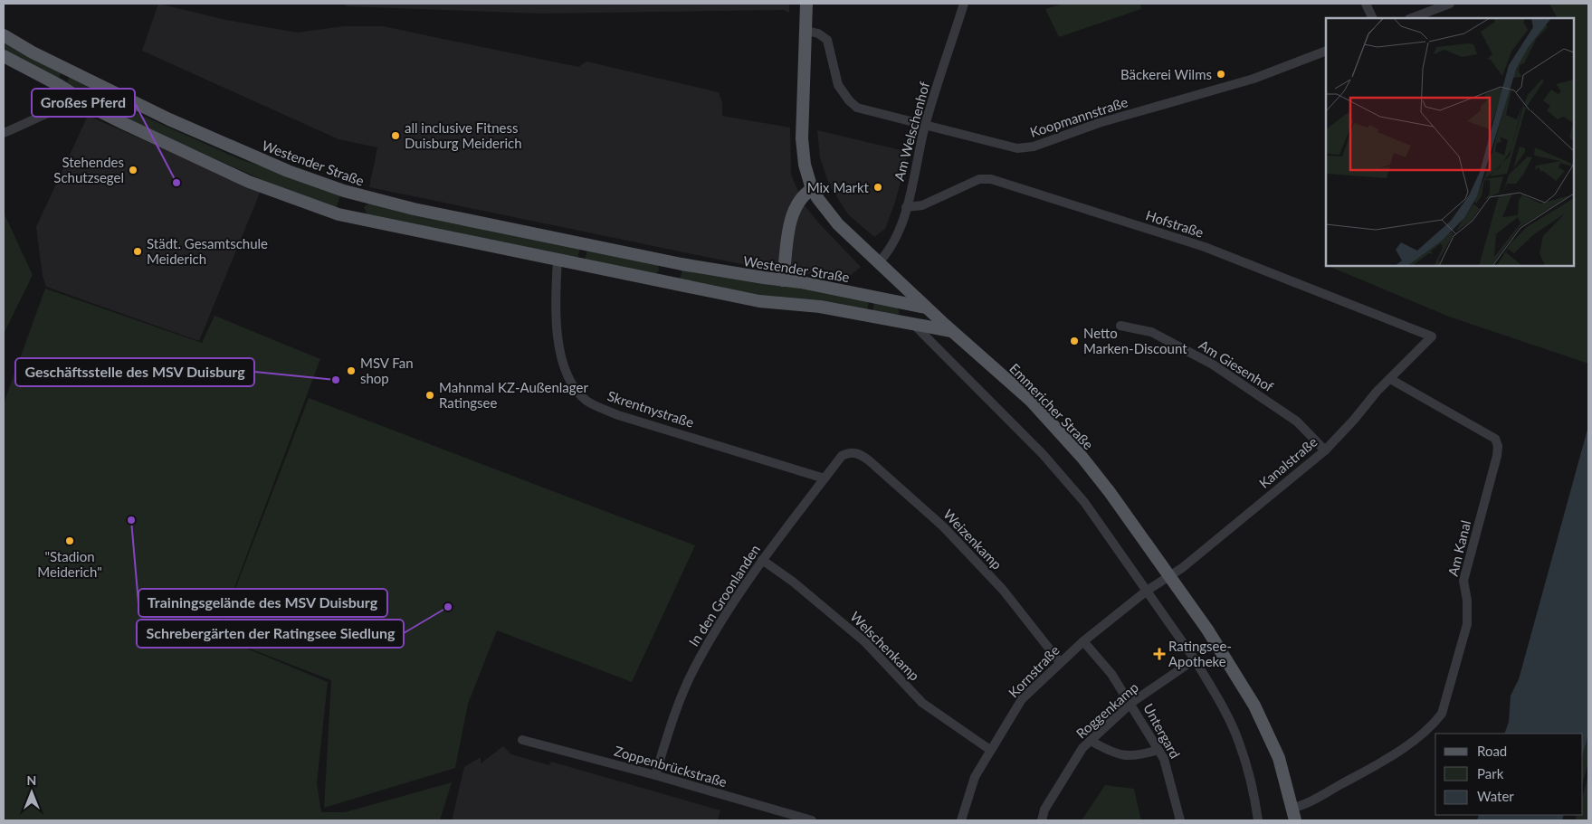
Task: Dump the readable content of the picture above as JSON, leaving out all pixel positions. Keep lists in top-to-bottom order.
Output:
{
  "streets": {
    "main road": ["Westender Straße", "Emmericher Straße"],
    "street": [
      "Koopmannstraße",
      "Am Welschenhof",
      "Hofstraße",
      "Am Giesenhof",
      "Skrentnystraße",
      "Kanalstraße",
      "Weizenkamp",
      "Am Kanal",
      "In den Groonlanden",
      "Welschenkamp",
      "Kornstraße",
      "Roggenkamp",
      "Untergard",
      "Zoppenbrückstraße"
    ]
  },
  "crossings": [
    ["Koopmannstraße", "Am Welschenhof"],
    ["Koopmannstraße", "Emmericher Straße"],
    ["Am Welschenhof", "Hofstraße"],
    ["Am Welschenhof", "Emmericher Straße"],
    ["Westender Straße", "Emmericher Straße"],
    ["Hofstraße", "Kanalstraße"],
    ["Am Giesenhof", "Kanalstraße"],
    ["Emmericher Straße", "Kanalstraße"],
    ["Emmericher Straße", "Am Kanal"],
    ["Skrentnystraße", "In den Groonlanden"],
    ["Kanalstraße", "Am Kanal"],
    ["Kanalstraße", "Kornstraße"],
    ["Weizenkamp", "In den Groonlanden"],
    ["Weizenkamp", "Kornstraße"],
    ["In den Groonlanden", "Welschenkamp"],
    ["In den Groonlanden", "Zoppenbrückstraße"],
    ["Welschenkamp", "Kornstraße"],
    ["Kornstraße", "Untergard"],
    ["Roggenkamp", "Untergard"]
  ],
  "places": {
    "other": [
      "Bäckerei Wilms",
      "all inclusive Fitness Duisburg Meiderich",
      "Stehendes Schutzsegel",
      "Großes Pferd",
      "Mix Markt",
      "Städt. Gesamtschule Meiderich",
      "Netto Marken-Discount",
      "MSV Fan shop",
      "Geschäftsstelle des MSV Duisburg",
      "Mahnmal KZ-Außenlager Ratingsee",
      "Trainingsgelände des MSV Duisburg",
      "\"Stadion Meiderich\"",
      "Schrebergärten der Ratingsee Siedlung"
    ],
    "health": ["Ratingsee- Apotheke"]
  },
  "legend": ["Road", "Park", "Water"],
  "north": "top"
}
